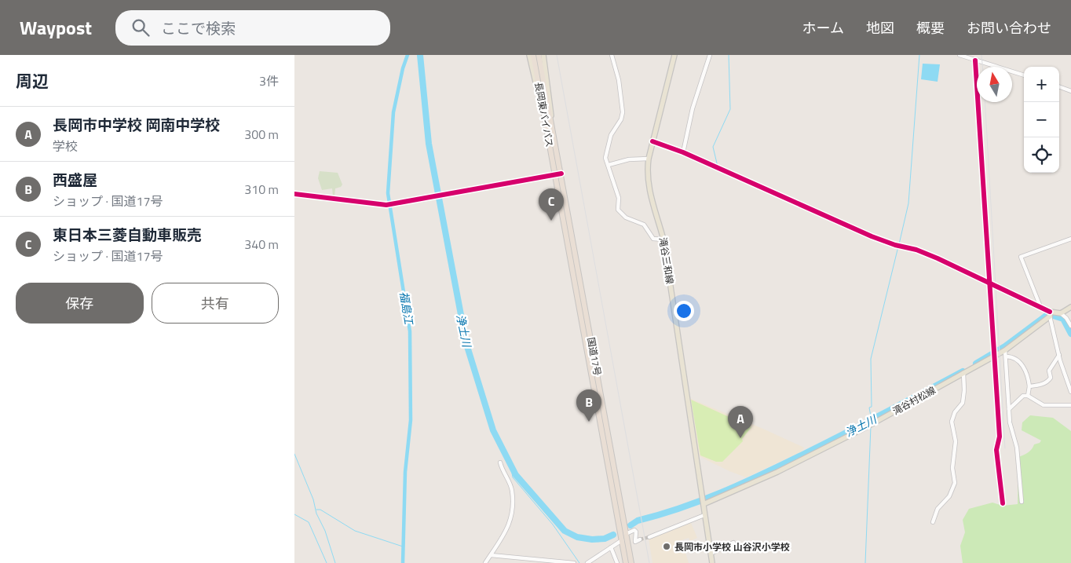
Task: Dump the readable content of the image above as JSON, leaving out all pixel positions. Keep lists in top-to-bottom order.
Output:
{
  "streets": {
    "highway": ["長岡東バイパス", "国道17号"],
    "main road": ["滝谷三和線", "滝谷村松線"]
  },
  "crossings": [
    ["長岡東バイパス", "国道17号"],
    ["滝谷三和線", "滝谷村松線"]
  ],
  "water": ["福島江", "浄土川"],
  "places": ["長岡市小学校 山谷沢小学校"],
  "north": "top",
  "page": {
    "header": "Waypost",
    "search": "ここで検索",
    "nav": [
      "ホーム",
      "地図",
      "概要",
      "お問い合わせ"
    ],
    "heading": ["周辺", "3件"],
    "map_buttons": ["+", "−"],
    "list": [
      {
        "mark": "A",
        "name": "長岡市中学校 岡南中学校",
        "note": "学校",
        "value": "300 m"
      },
      {
        "mark": "B",
        "name": "西盛屋",
        "note": "ショップ · 国道17号",
        "value": "310 m"
      },
      {
        "mark": "C",
        "name": "東日本三菱自動車販売",
        "note": "ショップ · 国道17号",
        "value": "340 m"
      }
    ],
    "pins": ["C", "B", "A"],
    "buttons": ["保存", "共有"]
  }
}
